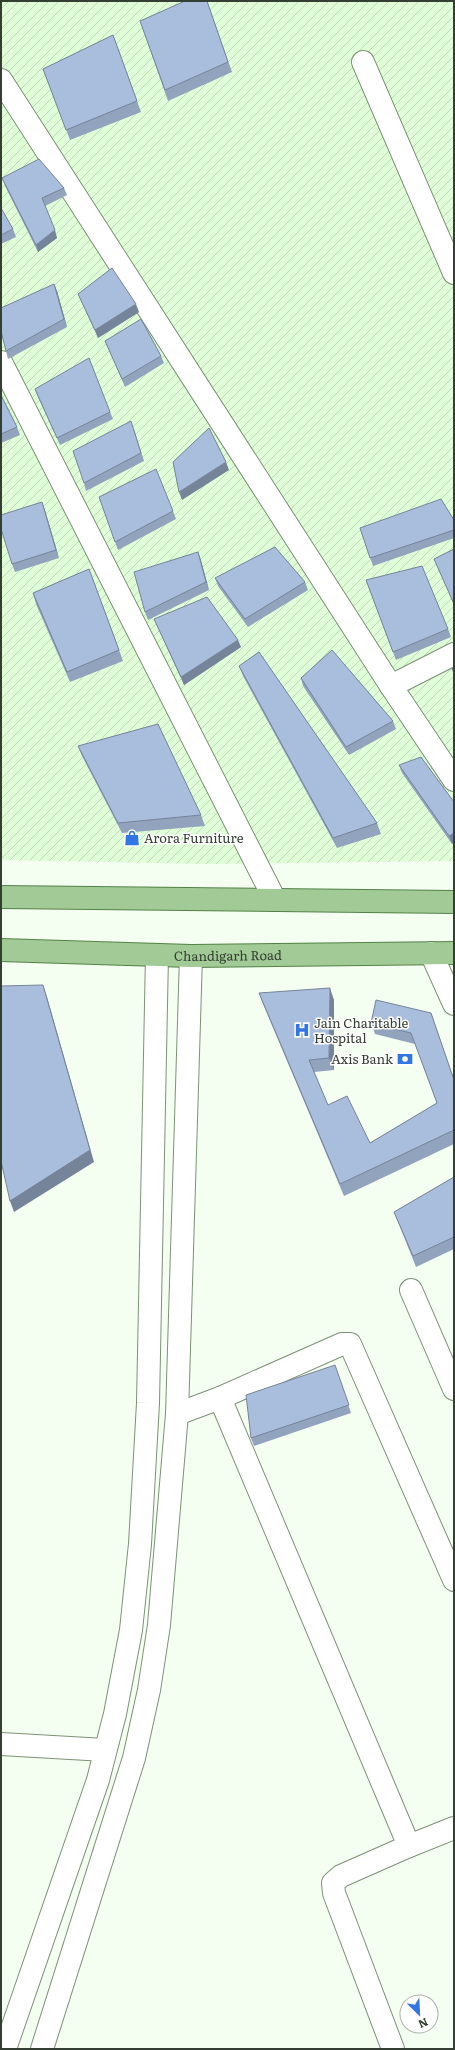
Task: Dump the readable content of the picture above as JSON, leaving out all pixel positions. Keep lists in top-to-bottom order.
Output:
{
  "streets": {
    "main road": ["Chandigarh Road"]
  },
  "places": {
    "shop": ["Arora Furniture"],
    "hospital": ["Jain Charitable Hospital"],
    "bank": ["Axis Bank"]
  },
  "north": "bottom right"
}
